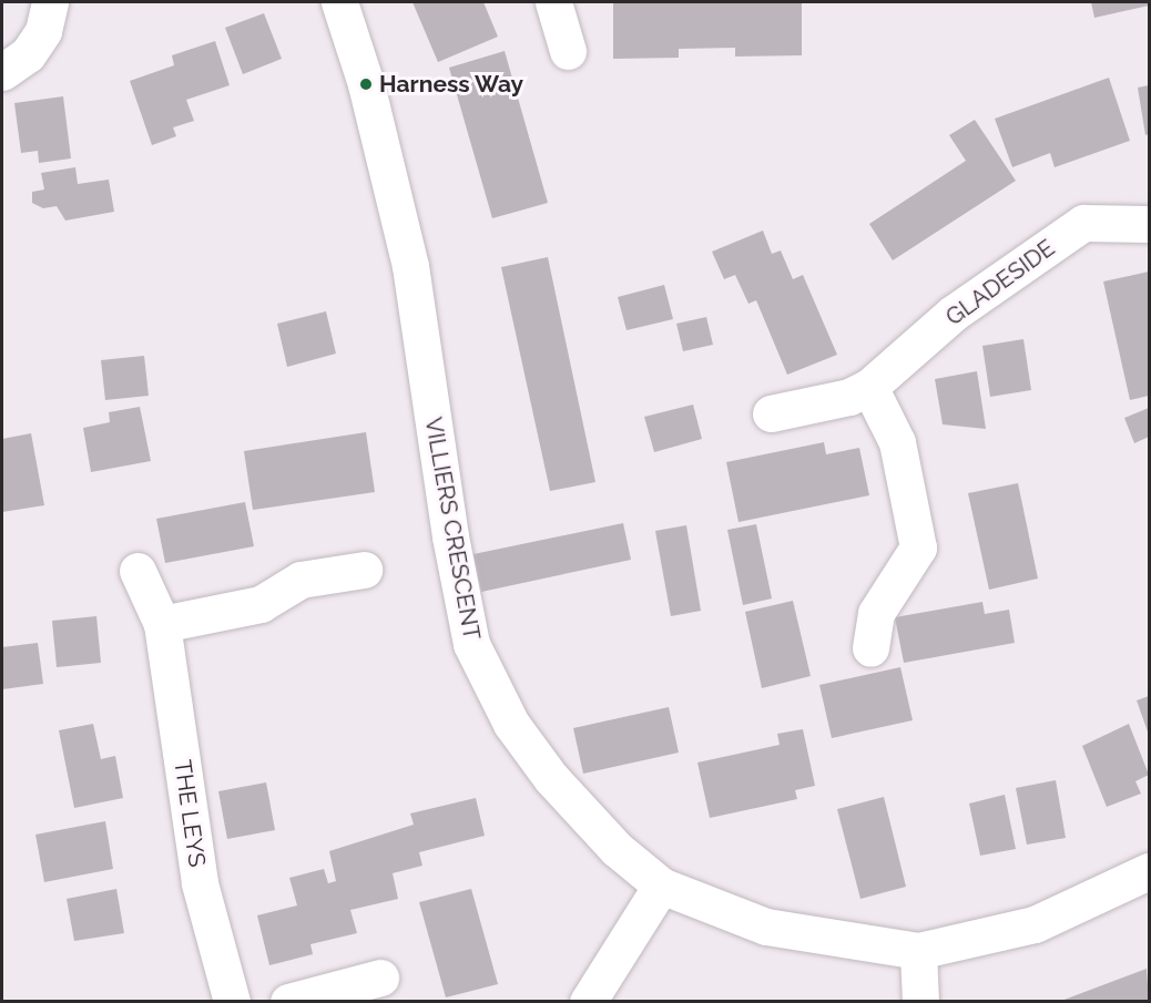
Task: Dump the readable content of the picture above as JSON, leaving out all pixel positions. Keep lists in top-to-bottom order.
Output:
{
  "streets": {
    "street": ["GLADESIDE", "VILLIERS CRESCENT", "THE LEYS"]
  },
  "places": ["Harness Way"]
}
